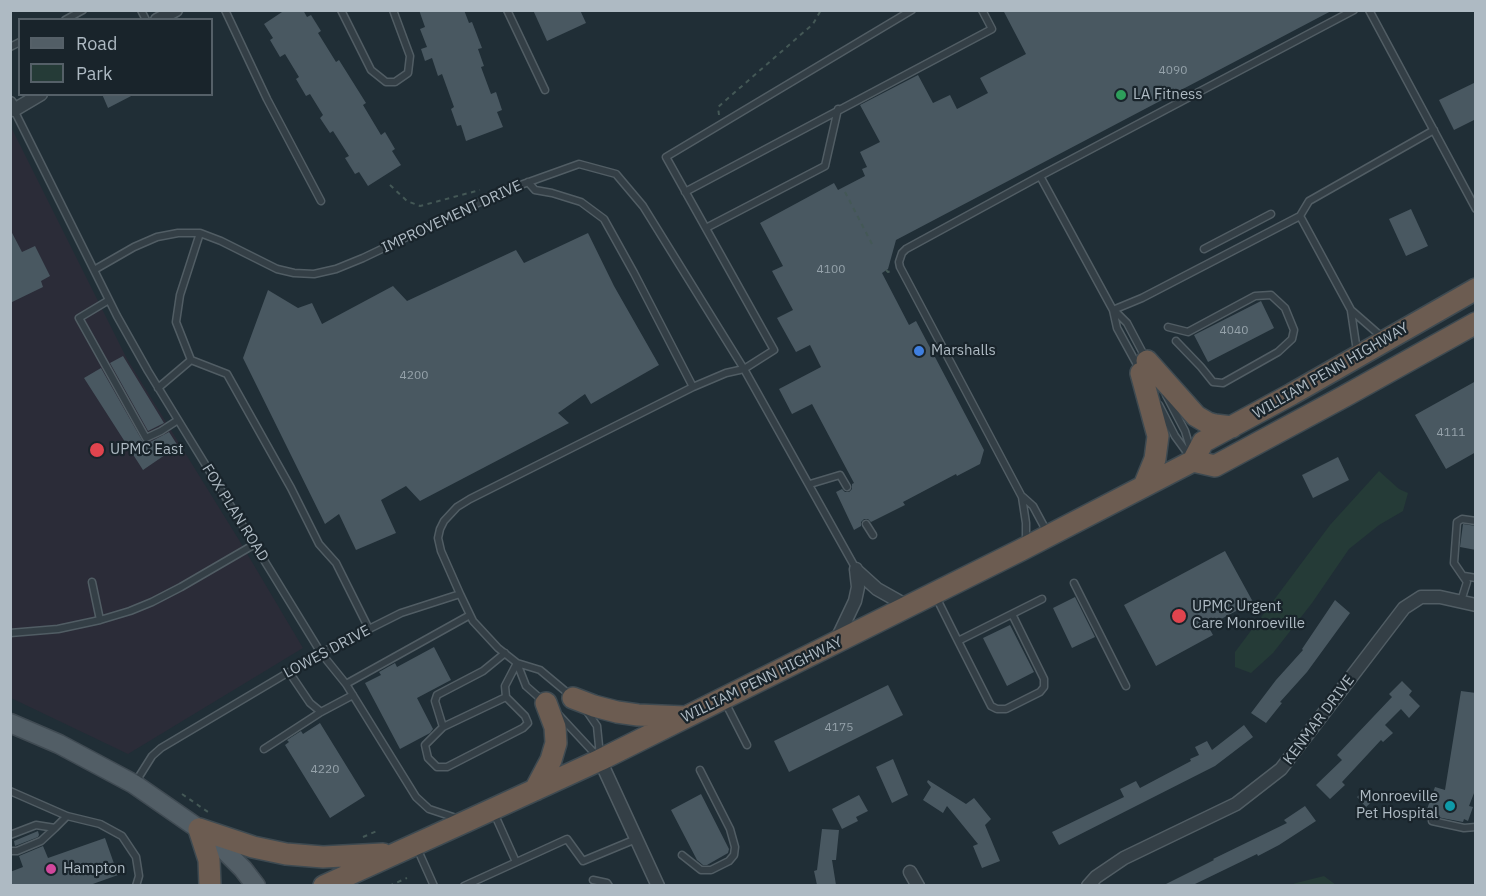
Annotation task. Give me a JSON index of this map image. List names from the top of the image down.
{
  "streets": {
    "highway": ["WILLIAM PENN HIGHWAY"],
    "street": ["KENMAR DRIVE"],
    "lane": ["IMPROVEMENT DRIVE", "FOX PLAN ROAD", "LOWES DRIVE"]
  },
  "crossings": [
    ["IMPROVEMENT DRIVE", "FOX PLAN ROAD"],
    ["WILLIAM PENN HIGHWAY", "FOX PLAN ROAD"],
    ["FOX PLAN ROAD", "LOWES DRIVE"]
  ],
  "places": [
    "LA Fitness",
    "Marshalls",
    "UPMC East",
    "UPMC Urgent Care Monroeville",
    "Monroeville Pet Hospital",
    "Hampton"
  ],
  "house_numbers": [
    "4090",
    "4100",
    "4040",
    "4200",
    "4111",
    "4175",
    "4220"
  ],
  "legend": ["Road", "Park"]
}
